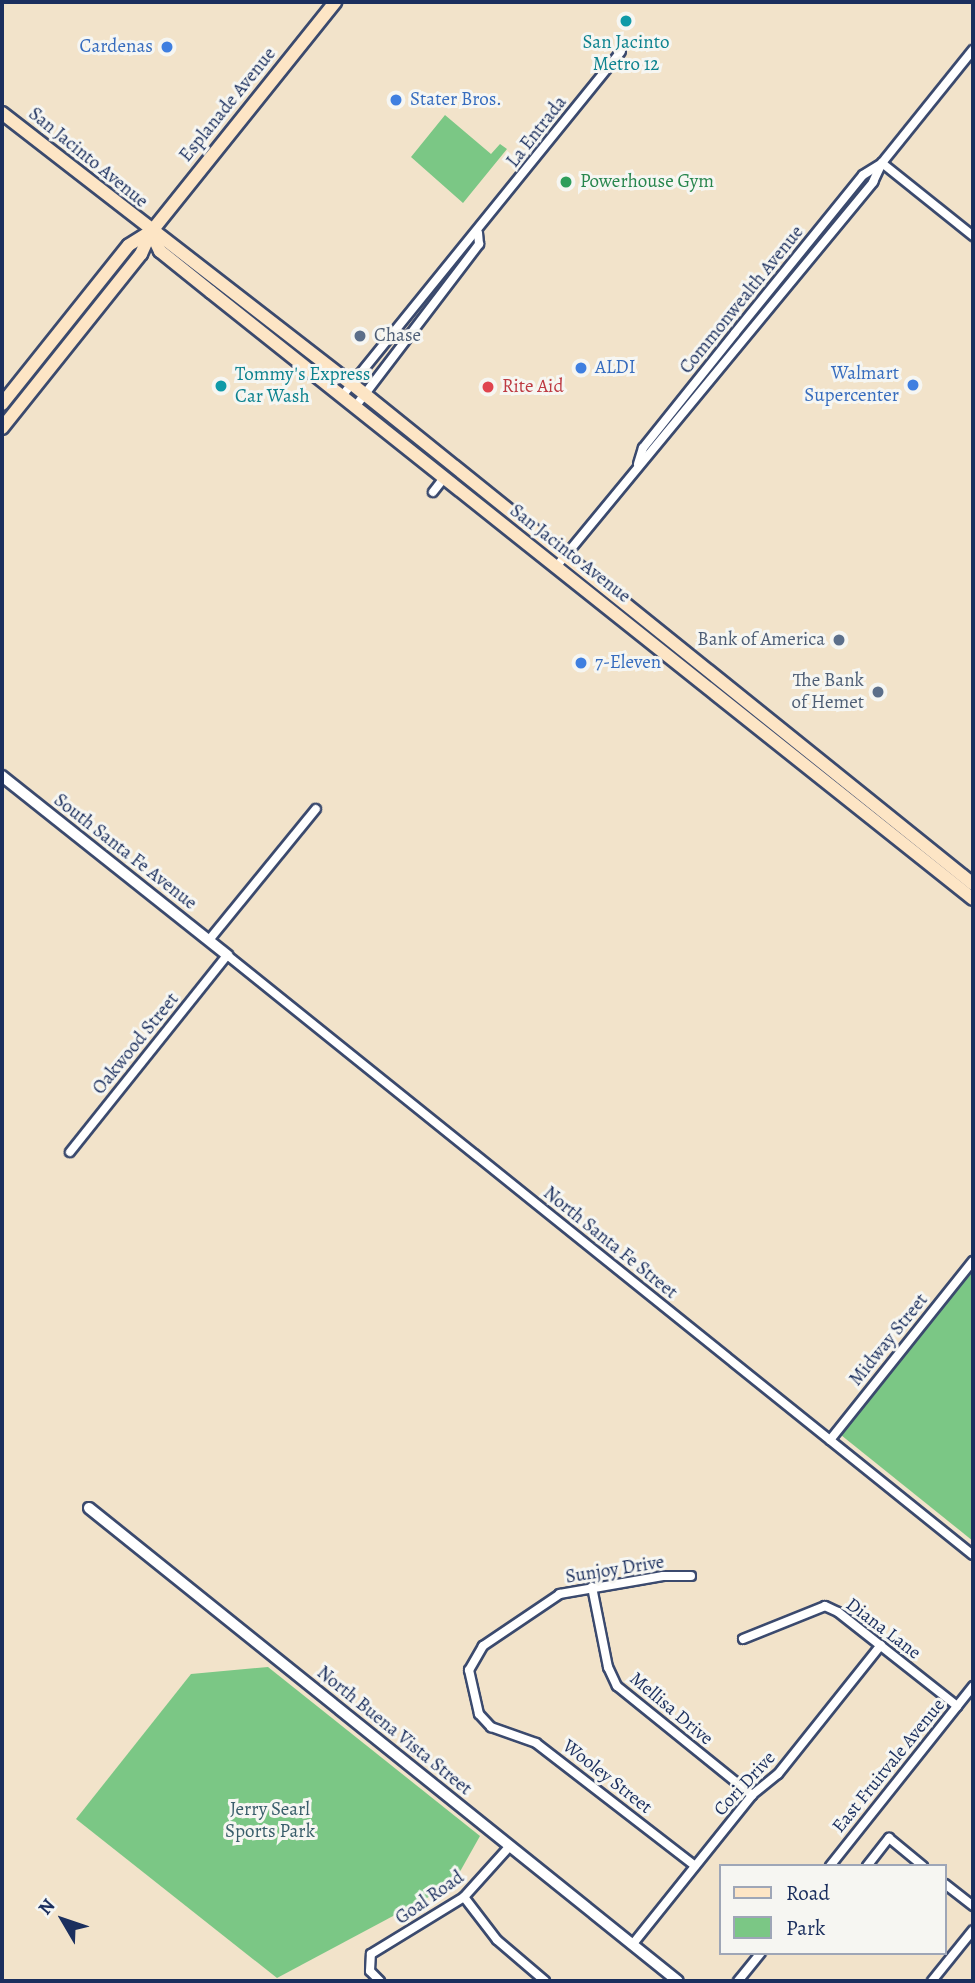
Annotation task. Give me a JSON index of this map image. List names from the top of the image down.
{
  "streets": {
    "main road": ["Esplanade Avenue", "San Jacinto Avenue"],
    "street": [
      "La Entrada",
      "Commonwealth Avenue",
      "South Santa Fe Avenue",
      "Oakwood Street",
      "North Santa Fe Street",
      "Midway Street",
      "Sunjoy Drive",
      "Diana Lane",
      "Mellisa Drive",
      "North Buena Vista Street",
      "East Fruitvale Avenue",
      "Wooley Street",
      "Cori Drive",
      "Goal Road"
    ]
  },
  "crossings": [
    ["Esplanade Avenue", "San Jacinto Avenue"],
    ["La Entrada", "San Jacinto Avenue"],
    ["San Jacinto Avenue", "Commonwealth Avenue"],
    ["South Santa Fe Avenue", "Oakwood Street"],
    ["South Santa Fe Avenue", "North Santa Fe Street"],
    ["Oakwood Street", "North Santa Fe Street"],
    ["North Santa Fe Street", "Midway Street"],
    ["Sunjoy Drive", "Mellisa Drive"],
    ["Sunjoy Drive", "Wooley Street"],
    ["Diana Lane", "East Fruitvale Avenue"],
    ["Diana Lane", "Cori Drive"],
    ["Mellisa Drive", "Cori Drive"],
    ["North Buena Vista Street", "Cori Drive"],
    ["North Buena Vista Street", "Goal Road"],
    ["Wooley Street", "Cori Drive"]
  ],
  "parks": ["Jerry Searl Sports Park"],
  "places": [
    "San Jacinto Metro 12",
    "Cardenas",
    "Stater Bros.",
    "Powerhouse Gym",
    "Chase",
    "ALDI",
    "Walmart Supercenter",
    "Tommy's Express Car Wash",
    "Rite Aid",
    "Bank of America",
    "7-Eleven",
    "The Bank of Hemet"
  ],
  "legend": ["Road", "Park"],
  "north": "top left"
}
